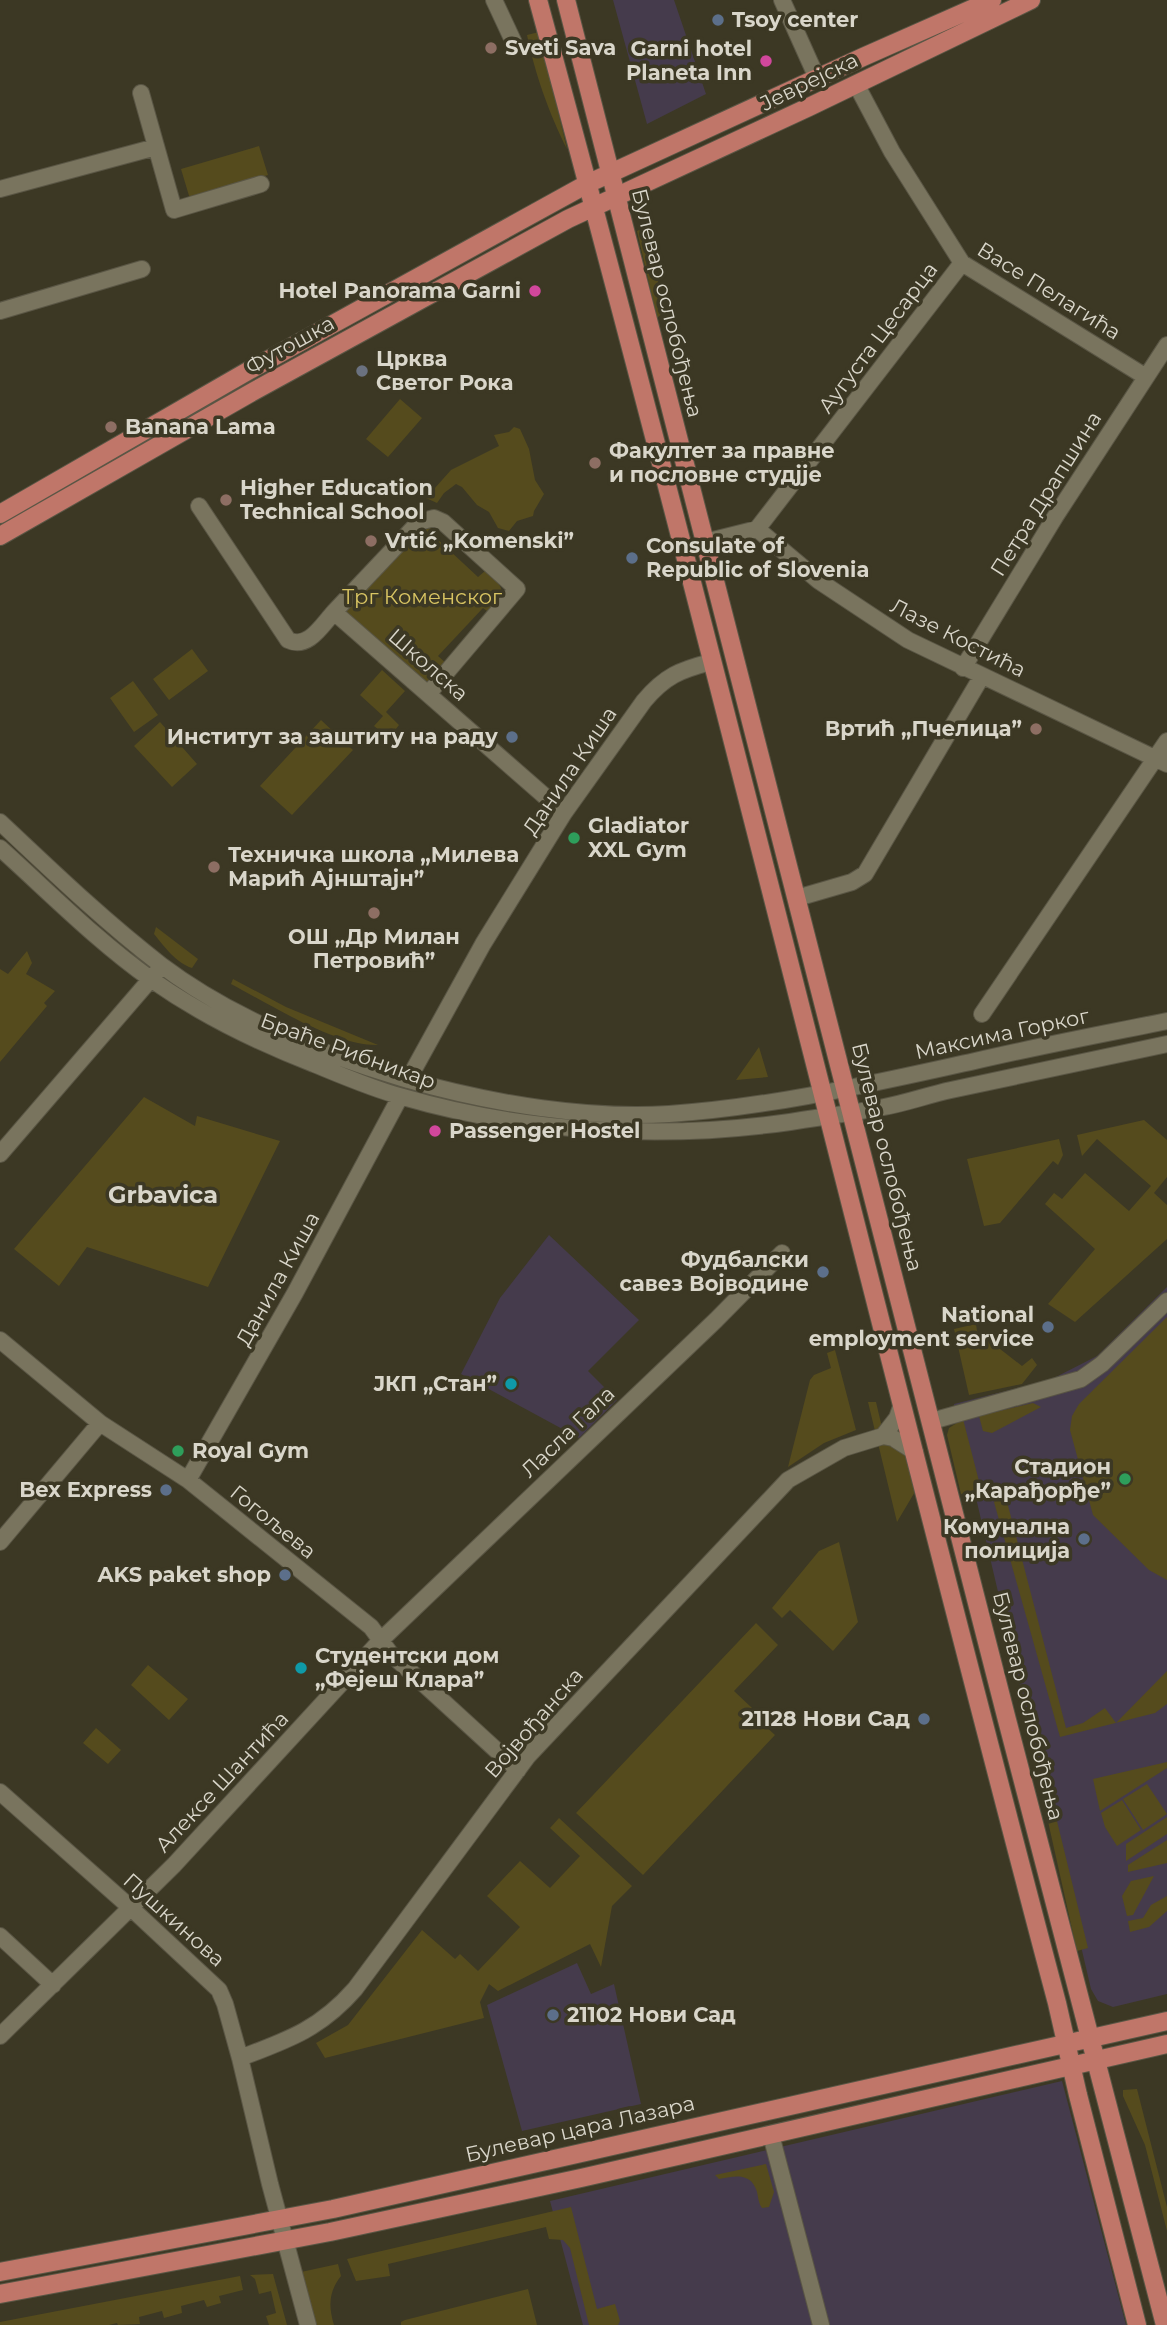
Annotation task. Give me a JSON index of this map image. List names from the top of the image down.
{
  "streets": {
    "main road": [
      "Јеврејска",
      "Булевар ослобођења",
      "Футошка",
      "Булевар цара Лазара"
    ],
    "street": [
      "Васе Пелагића",
      "Аугуста Цесарца",
      "Петра Драпшина",
      "Лазе Костића",
      "Школска",
      "Данила Киша",
      "Максима Горког",
      "Браће Рибникар",
      "Ласла Гала",
      "Гогољева",
      "Војвођанска",
      "Алексе Шантића",
      "Пушкинова"
    ]
  },
  "crossings": [
    ["Јеврејска", "Васе Пелагића"],
    ["Јеврејска", "Булевар ослобођења"],
    ["Јеврејска", "Футошка"],
    ["Васе Пелагића", "Аугуста Цесарца"],
    ["Васе Пелагића", "Петра Драпшина"],
    ["Булевар ослобођења", "Футошка"],
    ["Булевар ослобођења", "Данила Киша"],
    ["Булевар ослобођења", "Максима Горког"],
    ["Булевар ослобођења", "Браће Рибникар"],
    ["Булевар ослобођења", "Булевар цара Лазара"],
    ["Аугуста Цесарца", "Лазе Костића"],
    ["Петра Драпшина", "Лазе Костића"],
    ["Школска", "Данила Киша"],
    ["Данила Киша", "Браће Рибникар"],
    ["Данила Киша", "Гогољева"],
    ["Максима Горког", "Браће Рибникар"],
    ["Ласла Гала", "Гогољева"],
    ["Ласла Гала", "Алексе Шантића"],
    ["Гогољева", "Војвођанска"],
    ["Гогољева", "Алексе Шантића"],
    ["Војвођанска", "Пушкинова"],
    ["Алексе Шантића", "Пушкинова"],
    ["Пушкинова", "Булевар цара Лазара"]
  ],
  "districts": ["Grbavica"],
  "parks": ["Трг Коменског"],
  "places": [
    "Tsoy center",
    "Sveti Sava",
    "Garni hotel Planeta Inn",
    "Hotel Panorama Garni",
    "Црква Светог Рока",
    "Banana Lama",
    "Факултет за правне и пословне студјје",
    "Higher Education Technical School",
    "Vrtić „Komenski”",
    "Consulate of Republic of Slovenia",
    "Вртић „Пчелица”",
    "Институт за заштиту на раду",
    "Gladiator XXL Gym",
    "Техничка школа „Милева Марић Ајнштајн”",
    "ОШ „Др Милан Петровић”",
    "Passenger Hostel",
    "Фудбалски савез Војводине",
    "National employment service",
    "ЈКП „Стан”",
    "Royal Gym",
    "Стадион „Карађорђе”",
    "Bex Express",
    "Комунална полиција",
    "AKS paket shop",
    "Студентски дом „Фејеш Клара”",
    "21128 Нови Сад",
    "21102 Нови Сад"
  ]
}
